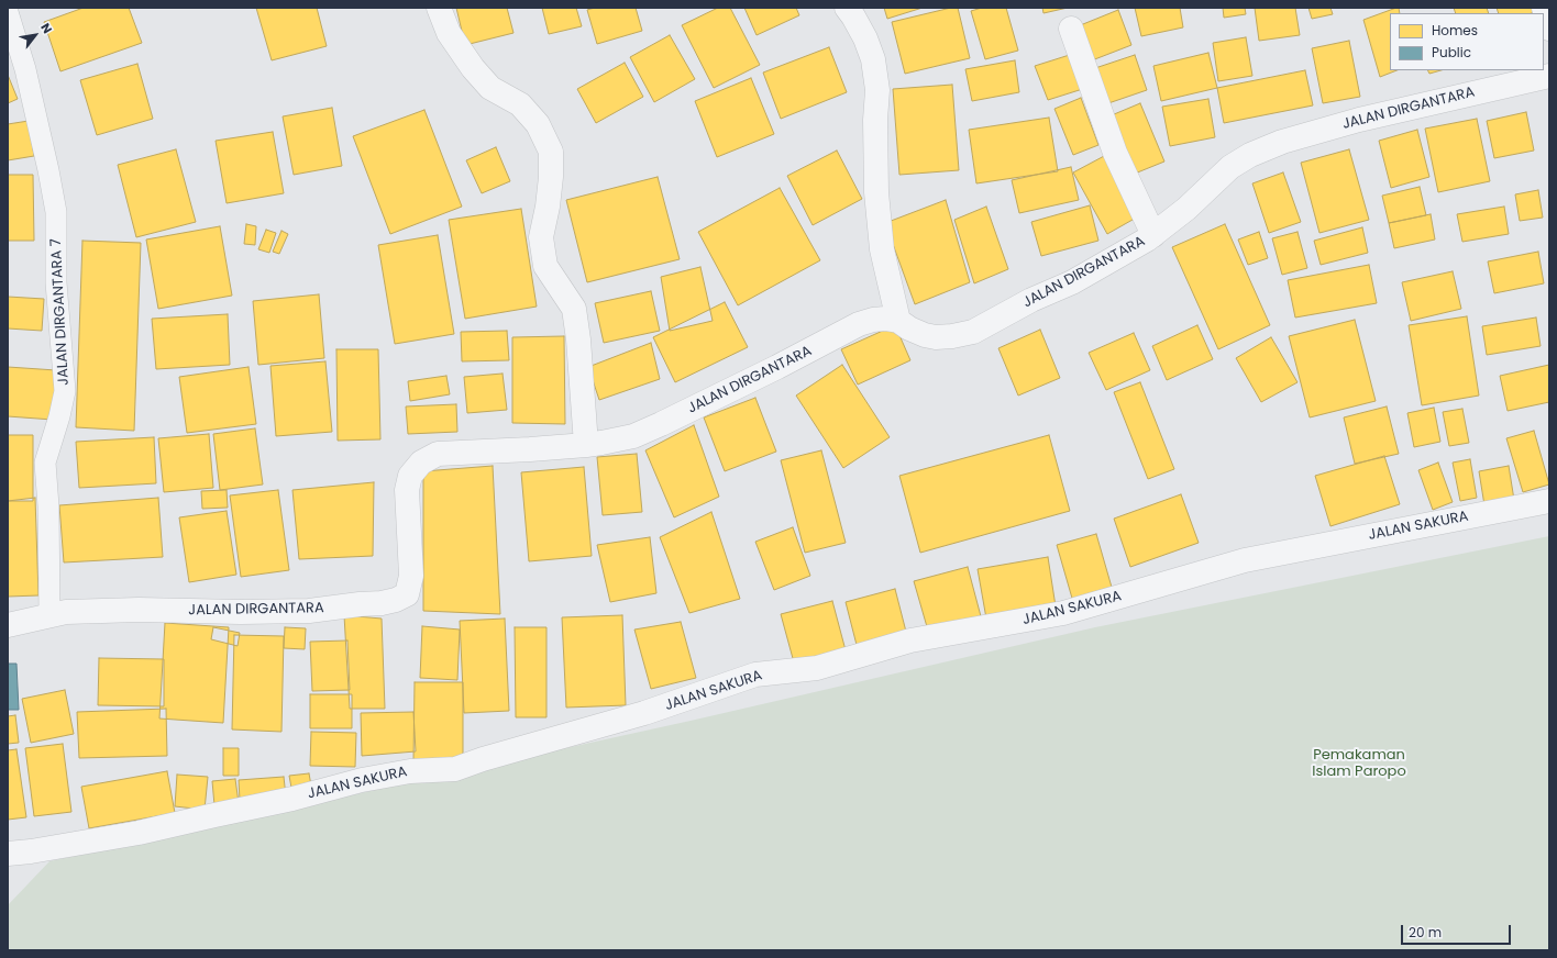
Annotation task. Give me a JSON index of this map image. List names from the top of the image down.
{
  "streets": {
    "street": ["JALAN DIRGANTARA", "JALAN SAKURA"],
    "lane": ["JALAN DIRGANTARA 7"]
  },
  "crossings": [
    ["JALAN DIRGANTARA", "JALAN DIRGANTARA 7"]
  ],
  "parks": ["Pemakaman Islam Paropo"],
  "legend": ["Homes", "Public"],
  "scale_bar": "20 m",
  "north": "top right"
}
